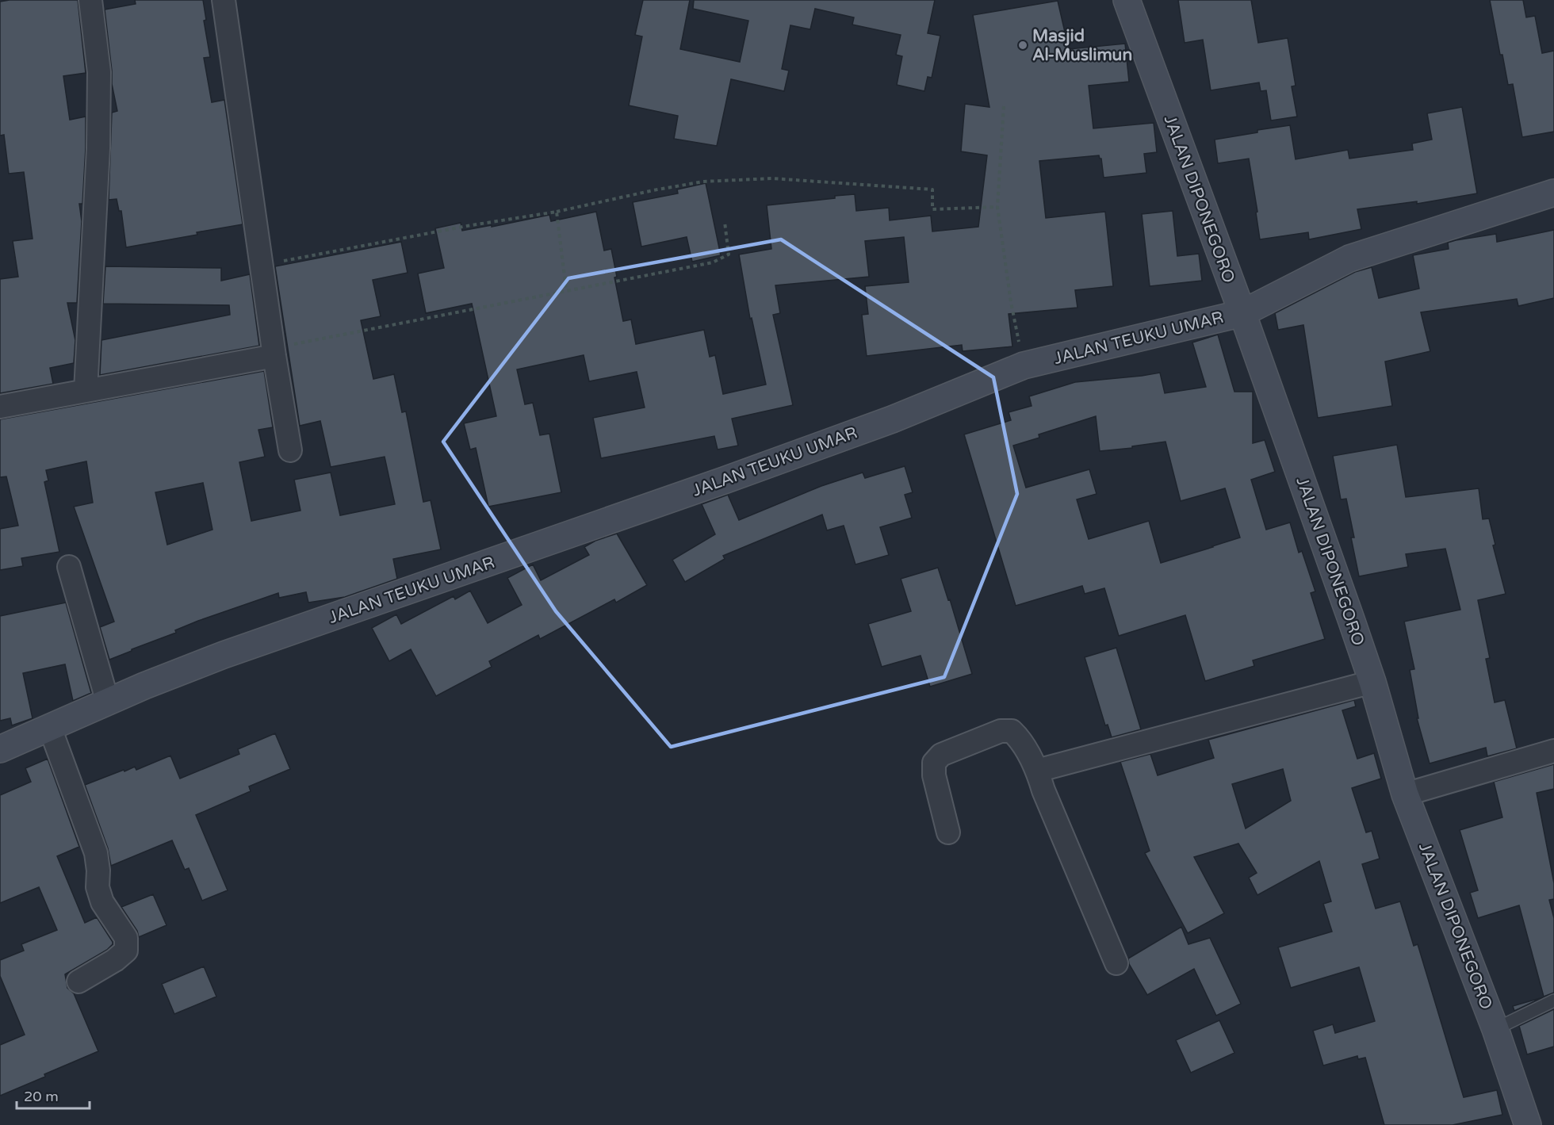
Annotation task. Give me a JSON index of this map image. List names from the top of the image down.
{
  "streets": {
    "street": ["JALAN DIPONEGORO", "JALAN TEUKU UMAR"]
  },
  "crossings": [
    ["JALAN DIPONEGORO", "JALAN TEUKU UMAR"]
  ],
  "places": ["Masjid Al-Muslimun"],
  "scale_bar": "20 m"
}
